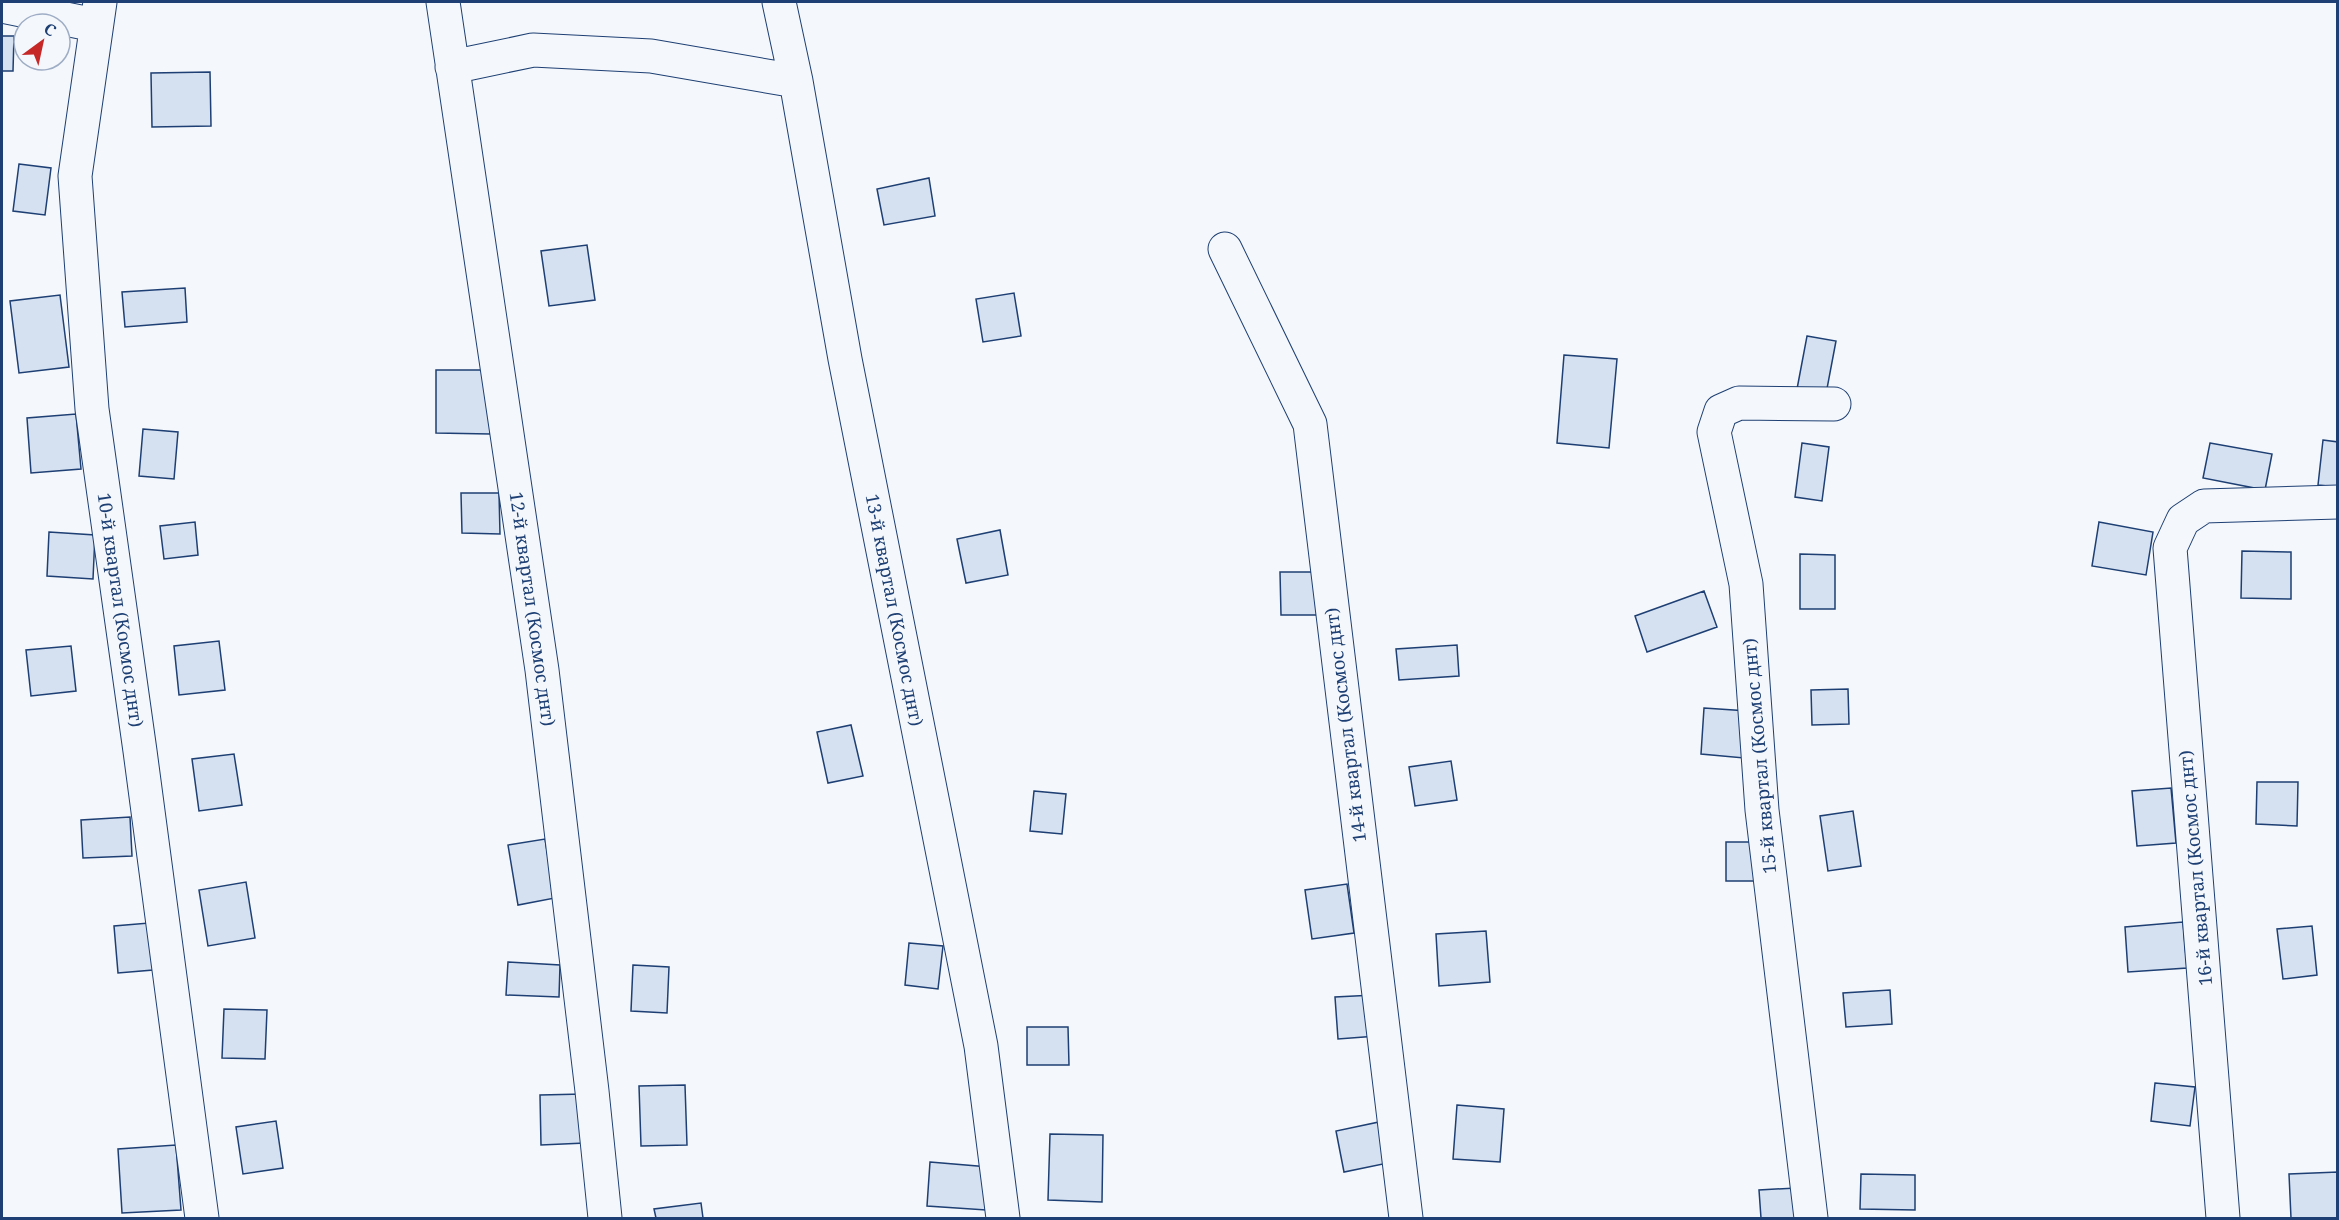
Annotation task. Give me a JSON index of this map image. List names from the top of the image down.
{
  "streets": {
    "street": [
      "12-й квартал (Космос днт)",
      "10-й квартал (Космос днт)",
      "13-й квартал (Космос днт)",
      "14-й квартал (Космос днт)",
      "15-й квартал (Космос днт)",
      "16-й квартал (Космос днт)"
    ]
  },
  "north": "top right"
}
